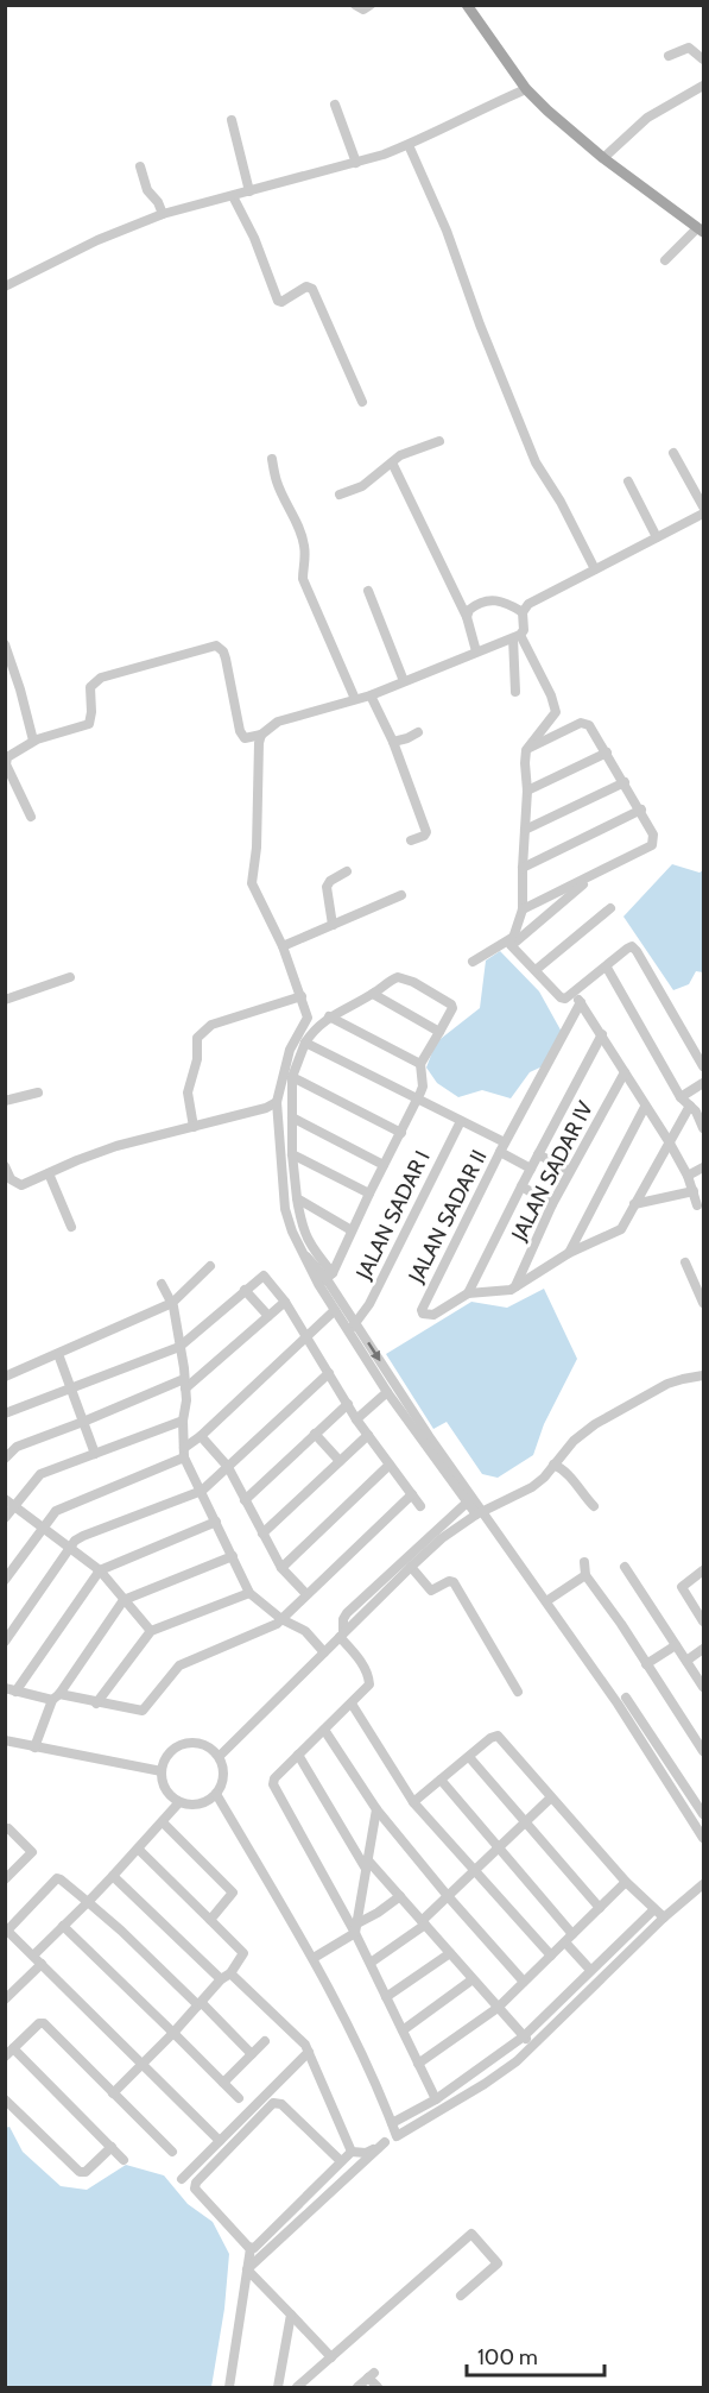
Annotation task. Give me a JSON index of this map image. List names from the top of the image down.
{
  "streets": {
    "street": ["JALAN SADAR IV", "JALAN SADAR I", "JALAN SADAR II"]
  },
  "crossings": [
    ["JALAN SADAR IV", "JALAN SADAR II"]
  ],
  "scale_bar": "100 m"
}
